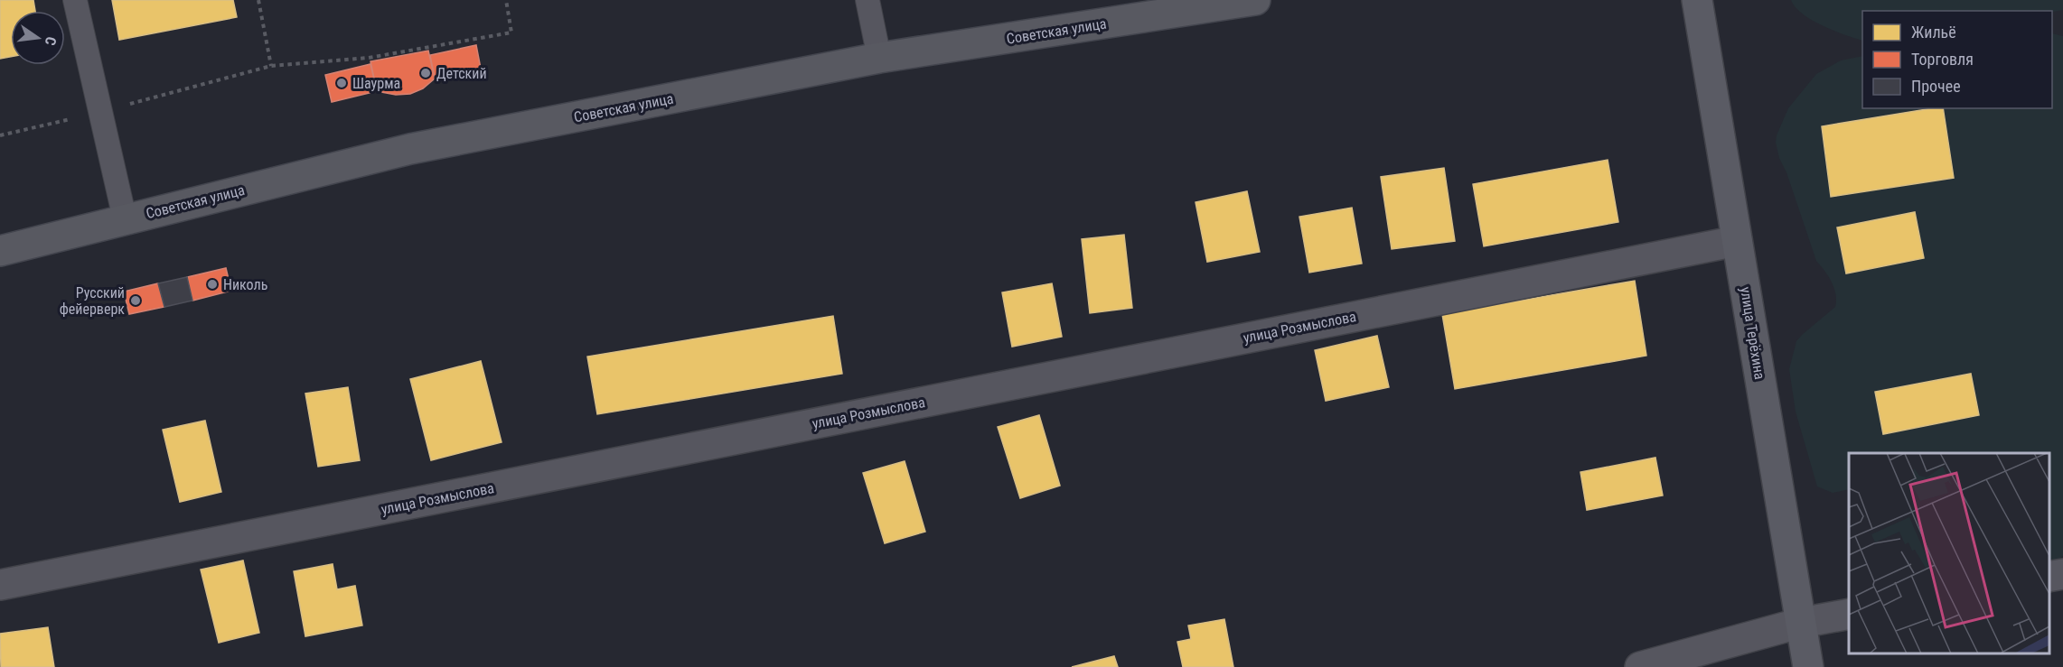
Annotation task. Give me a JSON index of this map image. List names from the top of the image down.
{
  "streets": {
    "main road": ["Советская улица", "улица Терёхина"],
    "street": ["улица Розмыслова"]
  },
  "crossings": [
    ["улица Розмыслова", "улица Терёхина"]
  ],
  "places": [
    "Детский",
    "Шаурма",
    "Николь",
    "Русский фейерверк"
  ],
  "legend": ["Жильё", "Торговля", "Прочее"],
  "north": "right"
}
